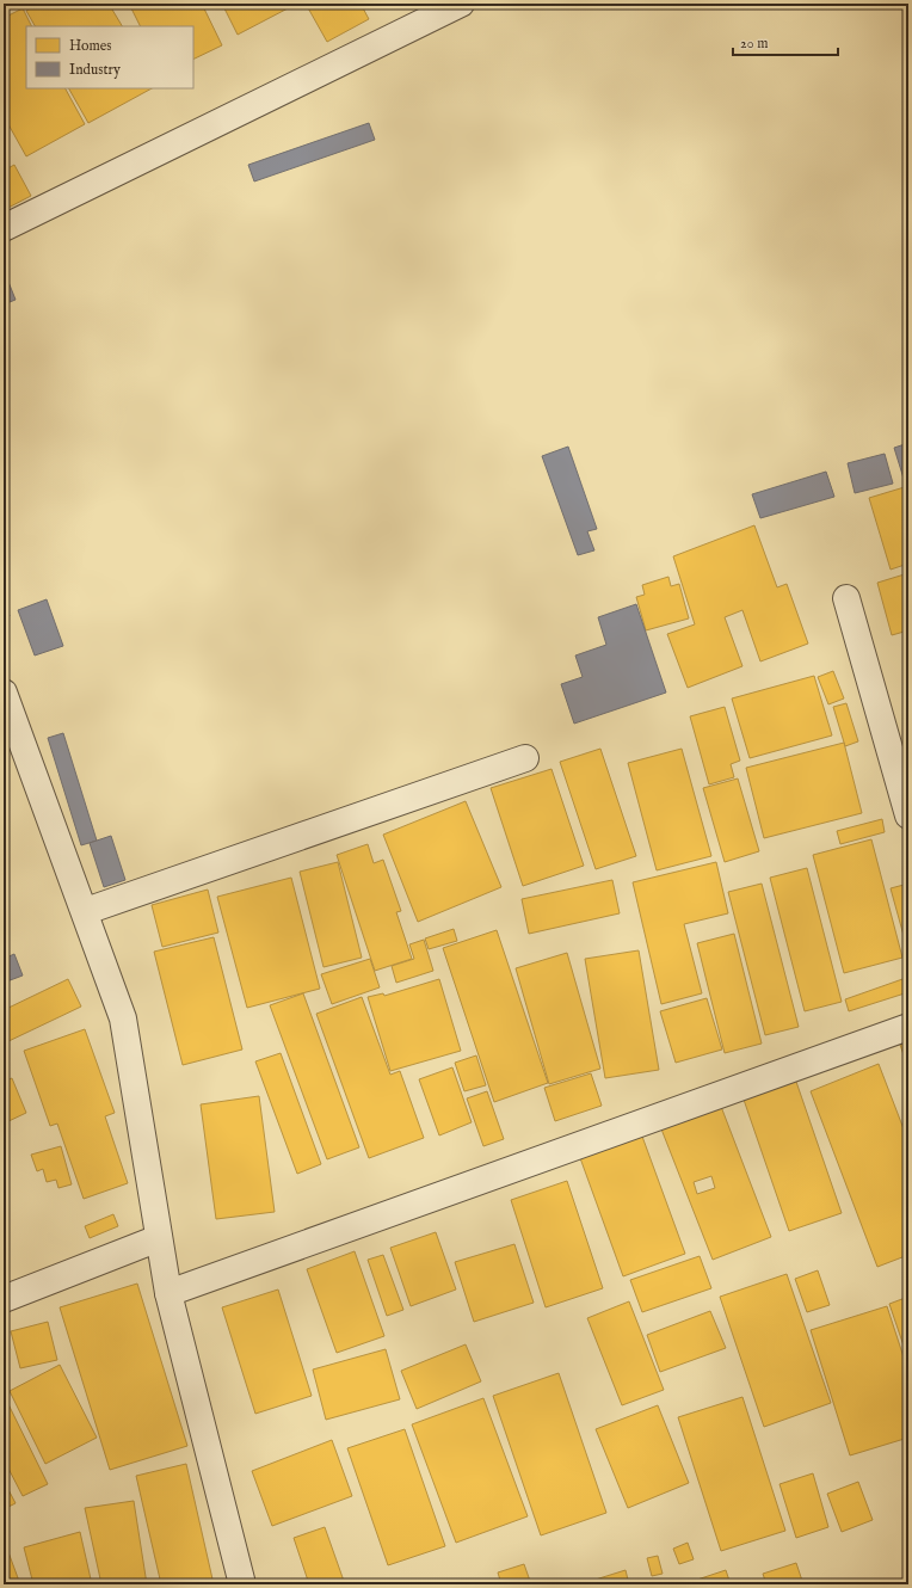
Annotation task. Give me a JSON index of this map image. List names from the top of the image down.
{
  "legend": ["Homes", "Industry"],
  "scale_bar": "20 m"
}
